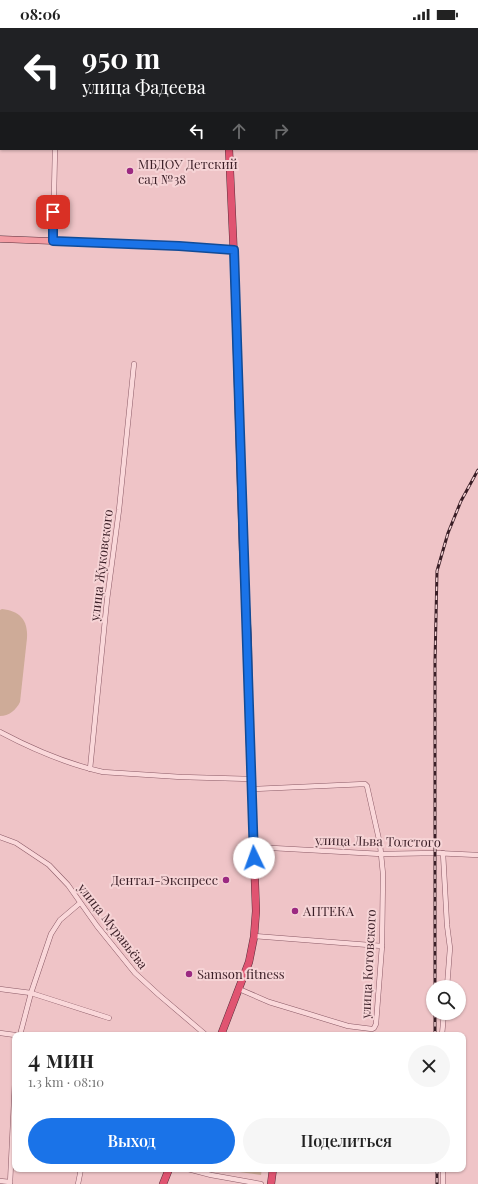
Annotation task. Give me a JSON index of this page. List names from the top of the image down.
{
  "streets": {
    "street": [
      "улица Жуковского",
      "улица Льва Толстого",
      "улица Муравьёва",
      "улица Котовского"
    ]
  },
  "crossings": [
    ["улица Льва Толстого", "улица Котовского"]
  ],
  "places": [
    "МБДОУ Детский сад №38",
    "Дентал-Экспресс",
    "АПТЕКА",
    "Samson fitness"
  ],
  "page": {
    "status": "08:06",
    "turn": ["950 m", "улица Фадеева"],
    "heading": ["4 мин", "1.3 km · 08:10"],
    "buttons": ["Выход", "Поделиться"]
  }
}
